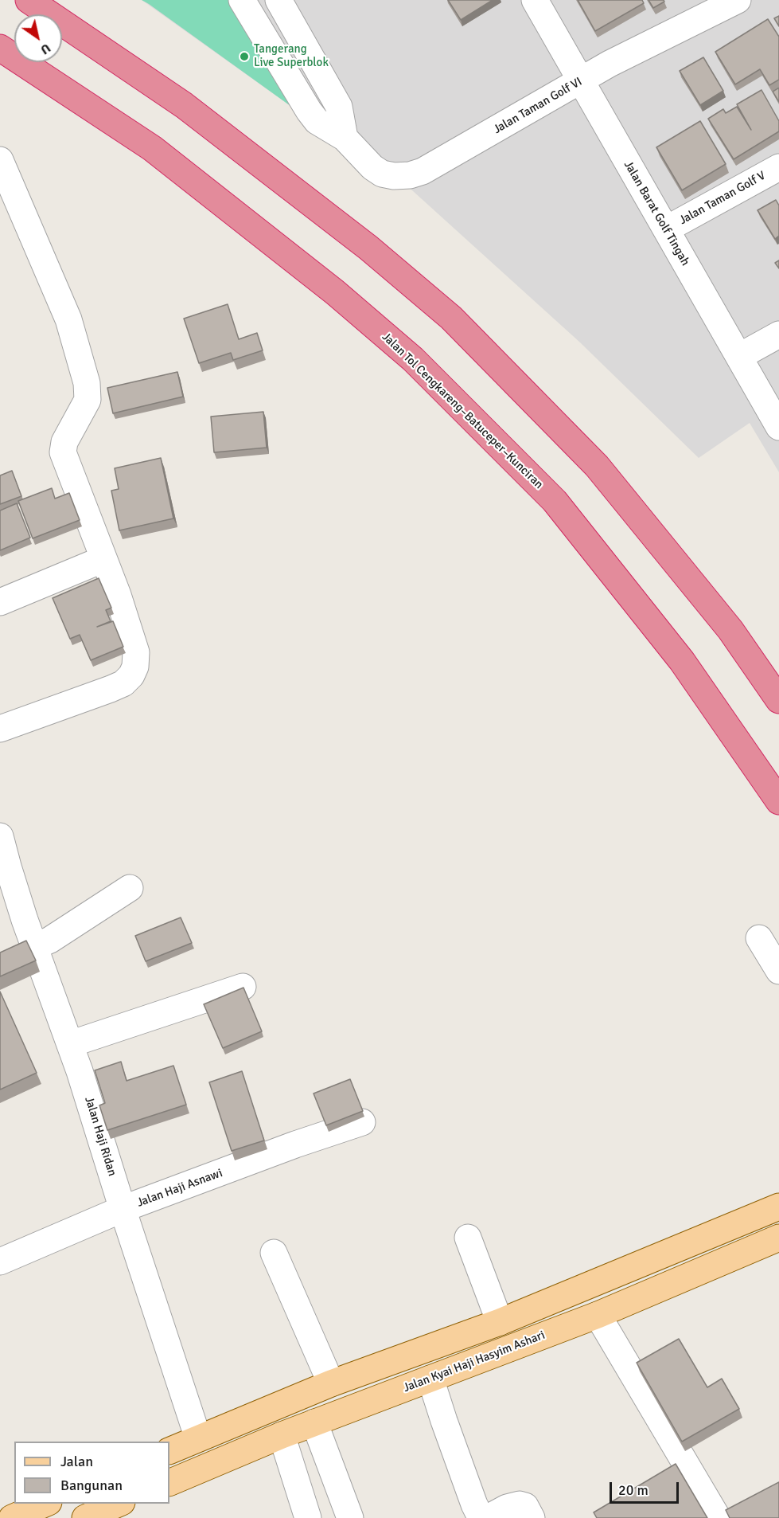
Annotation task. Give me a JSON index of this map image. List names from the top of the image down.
{
  "streets": {
    "highway": ["Jalan Tol Cengkareng–Batuceper–Kunciran"],
    "main road": ["Jalan Kyai Haji Hasyim Ashari"],
    "street": [
      "Jalan Taman Golf VI",
      "Jalan Taman Golf V",
      "Jalan Barat Golf Tingah",
      "Jalan Haji Ridan",
      "Jalan Haji Asnawi"
    ]
  },
  "crossings": [
    ["Jalan Taman Golf VI", "Jalan Barat Golf Tingah"],
    ["Jalan Taman Golf V", "Jalan Barat Golf Tingah"],
    ["Jalan Haji Ridan", "Jalan Haji Asnawi"]
  ],
  "places": ["Tangerang Live Superblok"],
  "legend": ["Jalan", "Bangunan"],
  "scale_bar": "20 m",
  "north": "bottom right"
}
